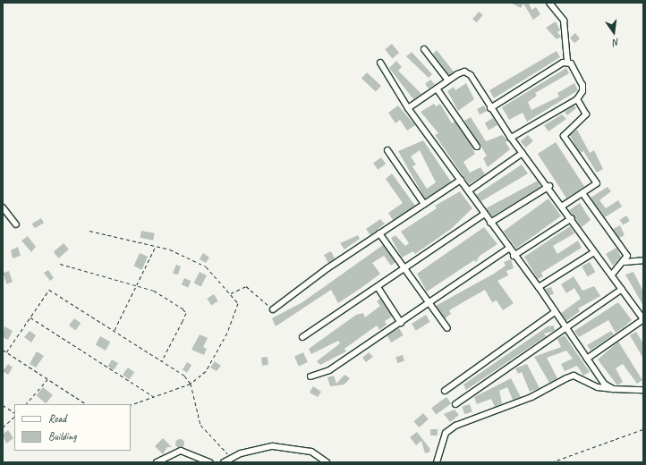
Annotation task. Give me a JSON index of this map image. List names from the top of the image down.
{
  "legend": ["Road", "Building"],
  "north": "bottom"
}
